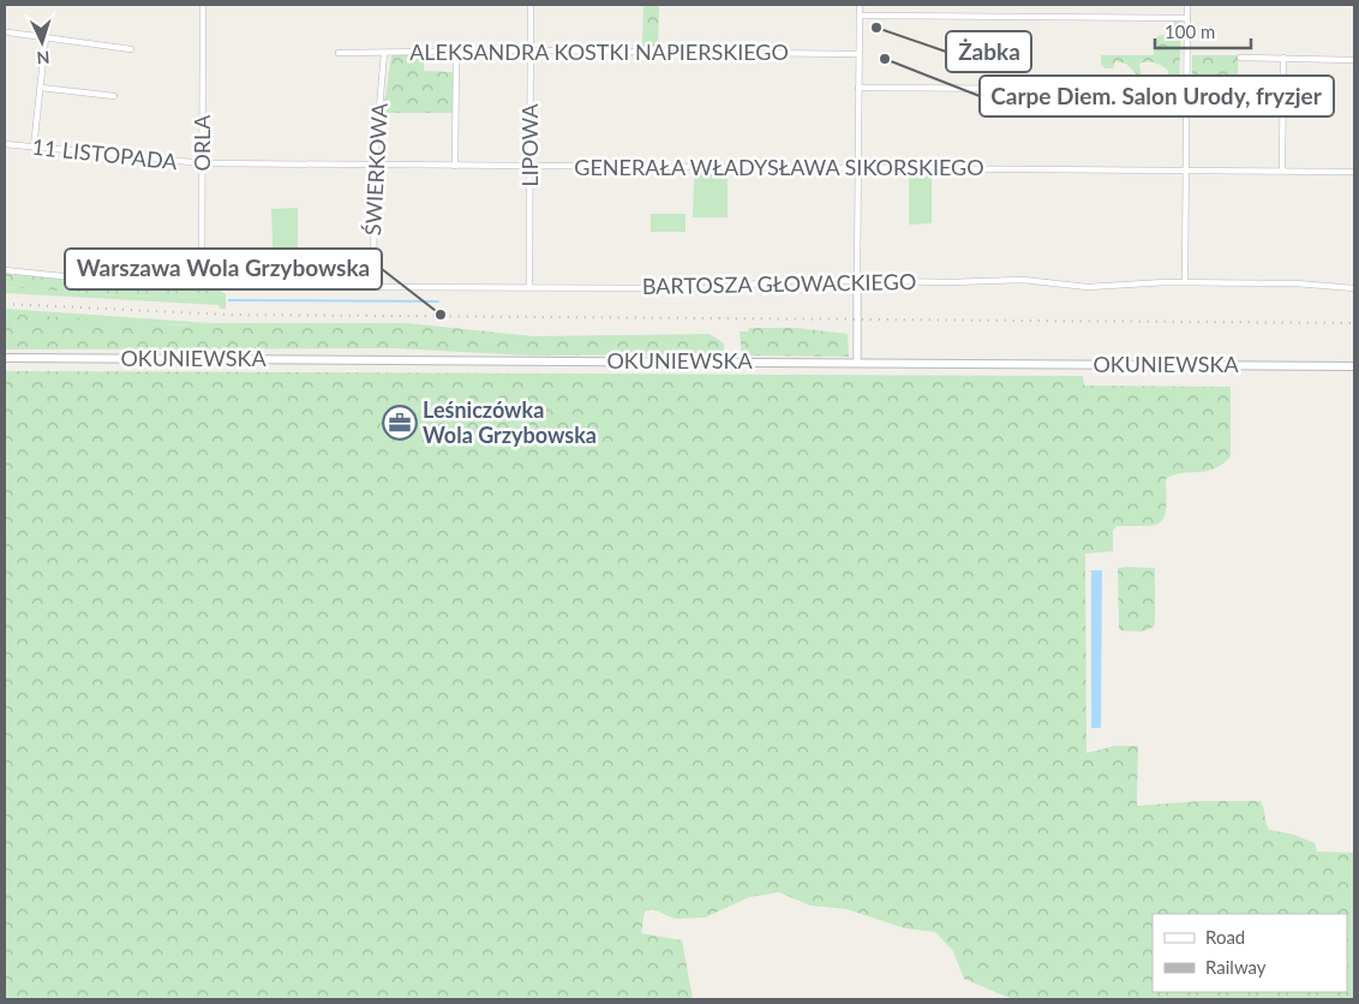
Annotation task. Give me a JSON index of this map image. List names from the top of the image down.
{
  "streets": {
    "main road": ["OKUNIEWSKA"],
    "street": [
      "ALEKSANDRA KOSTKI NAPIERSKIEGO",
      "ORLA",
      "LIPOWA",
      "11 LISTOPADA",
      "GENERAŁA WŁADYSŁAWA SIKORSKIEGO",
      "ŚWIERKOWA",
      "BARTOSZA GŁOWACKIEGO"
    ]
  },
  "crossings": [
    ["ALEKSANDRA KOSTKI NAPIERSKIEGO", "LIPOWA"],
    ["ALEKSANDRA KOSTKI NAPIERSKIEGO", "ŚWIERKOWA"],
    ["ORLA", "11 LISTOPADA"],
    ["ORLA", "GENERAŁA WŁADYSŁAWA SIKORSKIEGO"],
    ["ORLA", "BARTOSZA GŁOWACKIEGO"],
    ["LIPOWA", "GENERAŁA WŁADYSŁAWA SIKORSKIEGO"],
    ["LIPOWA", "BARTOSZA GŁOWACKIEGO"],
    ["11 LISTOPADA", "GENERAŁA WŁADYSŁAWA SIKORSKIEGO"],
    ["GENERAŁA WŁADYSŁAWA SIKORSKIEGO", "ŚWIERKOWA"],
    ["ŚWIERKOWA", "BARTOSZA GŁOWACKIEGO"]
  ],
  "places": {
    "other": ["Żabka", "Carpe Diem. Salon Urody, fryzjer", "Warszawa Wola Grzybowska"],
    "office": ["Leśniczówka Wola Grzybowska"]
  },
  "legend": ["Road", "Railway"],
  "scale_bar": "100 m",
  "north": "bottom"
}
